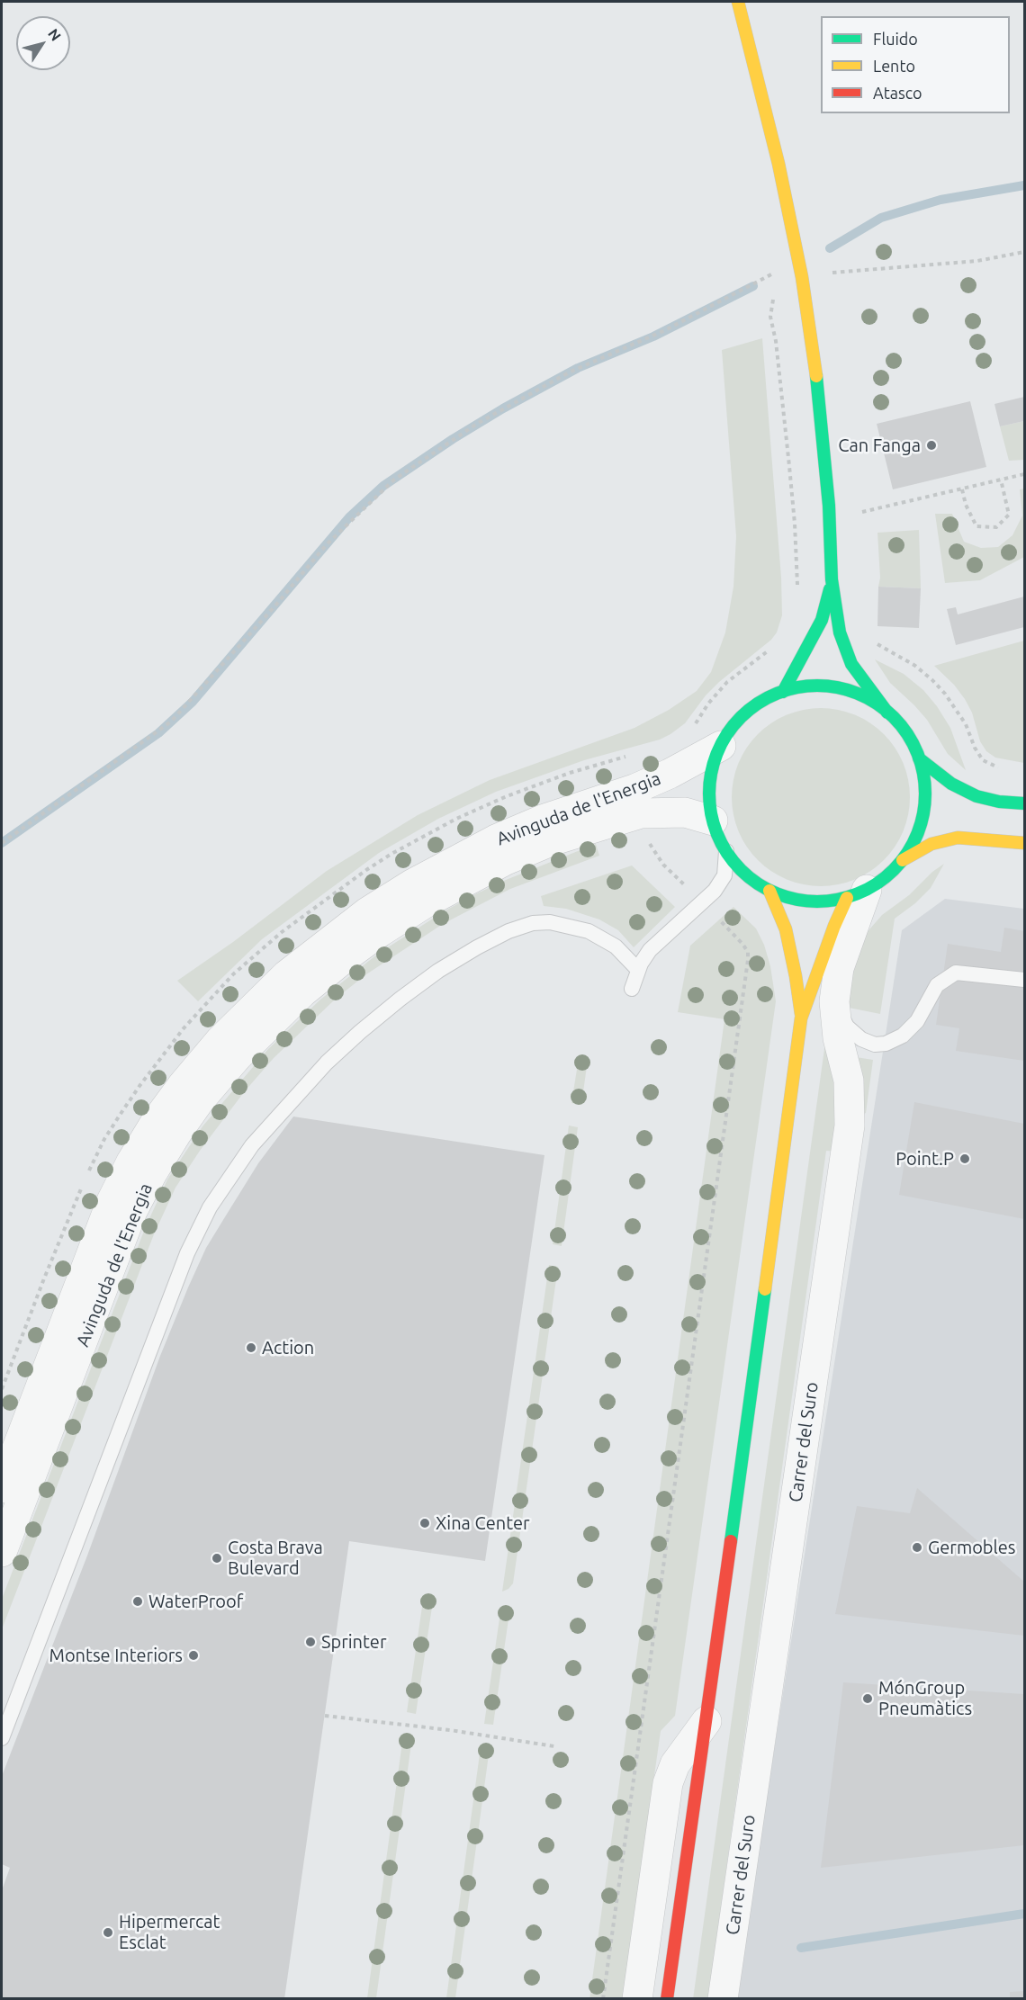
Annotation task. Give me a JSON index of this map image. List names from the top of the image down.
{
  "streets": {
    "street": ["Avinguda de l'Energia", "Carrer del Suro"]
  },
  "places": [
    "Can Fanga",
    "Point.P",
    "Action",
    "Xina Center",
    "Germobles",
    "Costa Brava Bulevard",
    "WaterProof",
    "Sprinter",
    "Montse Interiors",
    "MónGroup Pneumàtics",
    "Hipermercat Esclat"
  ],
  "legend": ["Fluido", "Lento", "Atasco"],
  "north": "top right"
}
